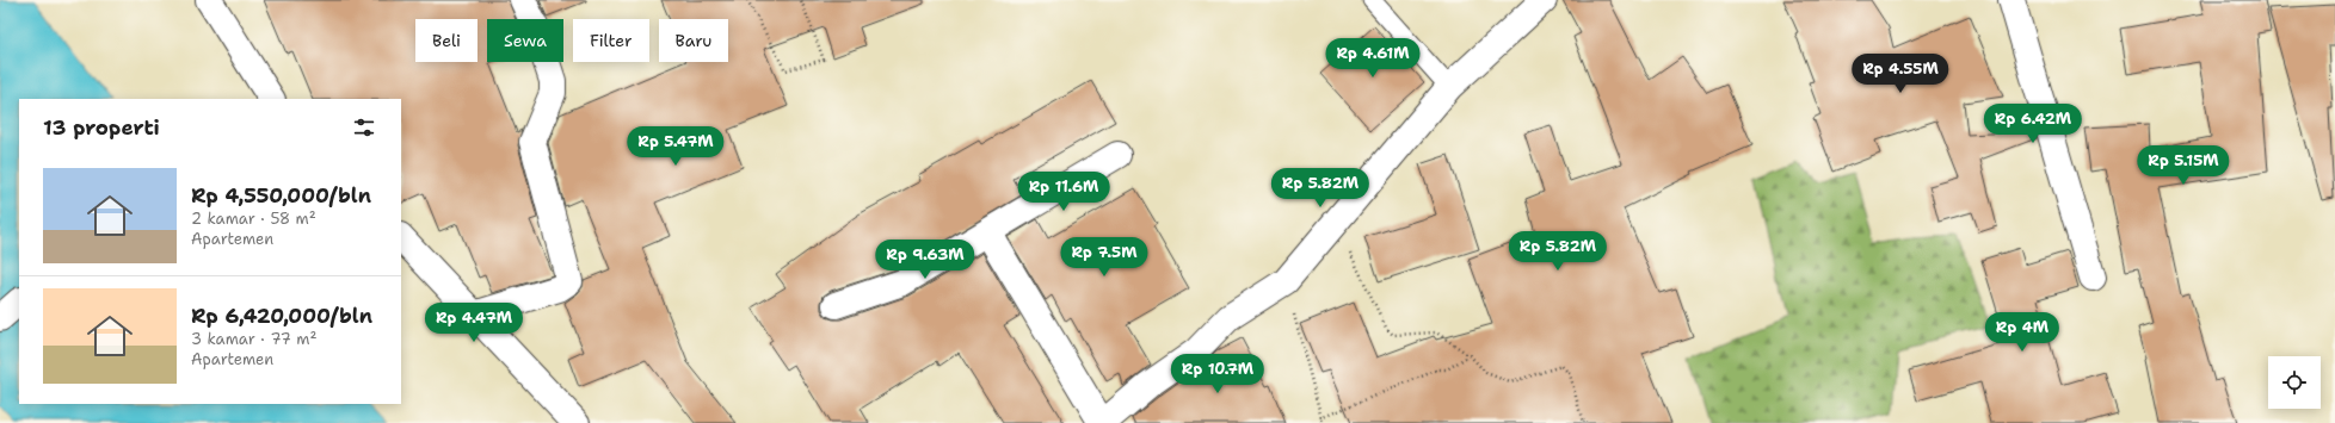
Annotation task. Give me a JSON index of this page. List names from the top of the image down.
{
  "page": {
    "chip": [
      "Beli",
      "Sewa",
      "Filter",
      "Baru"
    ],
    "price": [
      "Rp 4.61M",
      "Rp 4.55M",
      "Rp 6.42M",
      "Rp 5.47M",
      "Rp 5.15M",
      "Rp 5.82M",
      "Rp 11.6M",
      "Rp 5.82M",
      "Rp 7.5M",
      "Rp 9.63M",
      "Rp 4.47M",
      "Rp 4M",
      "Rp 10.7M"
    ],
    "heading": "13 properti",
    "list": [
      {
        "name": "Rp 4,550,000/bln",
        "note": "2 kamar · 58 m² · Apartemen"
      },
      {
        "name": "Rp 6,420,000/bln",
        "note": "3 kamar · 77 m² · Apartemen"
      }
    ]
  }
}
